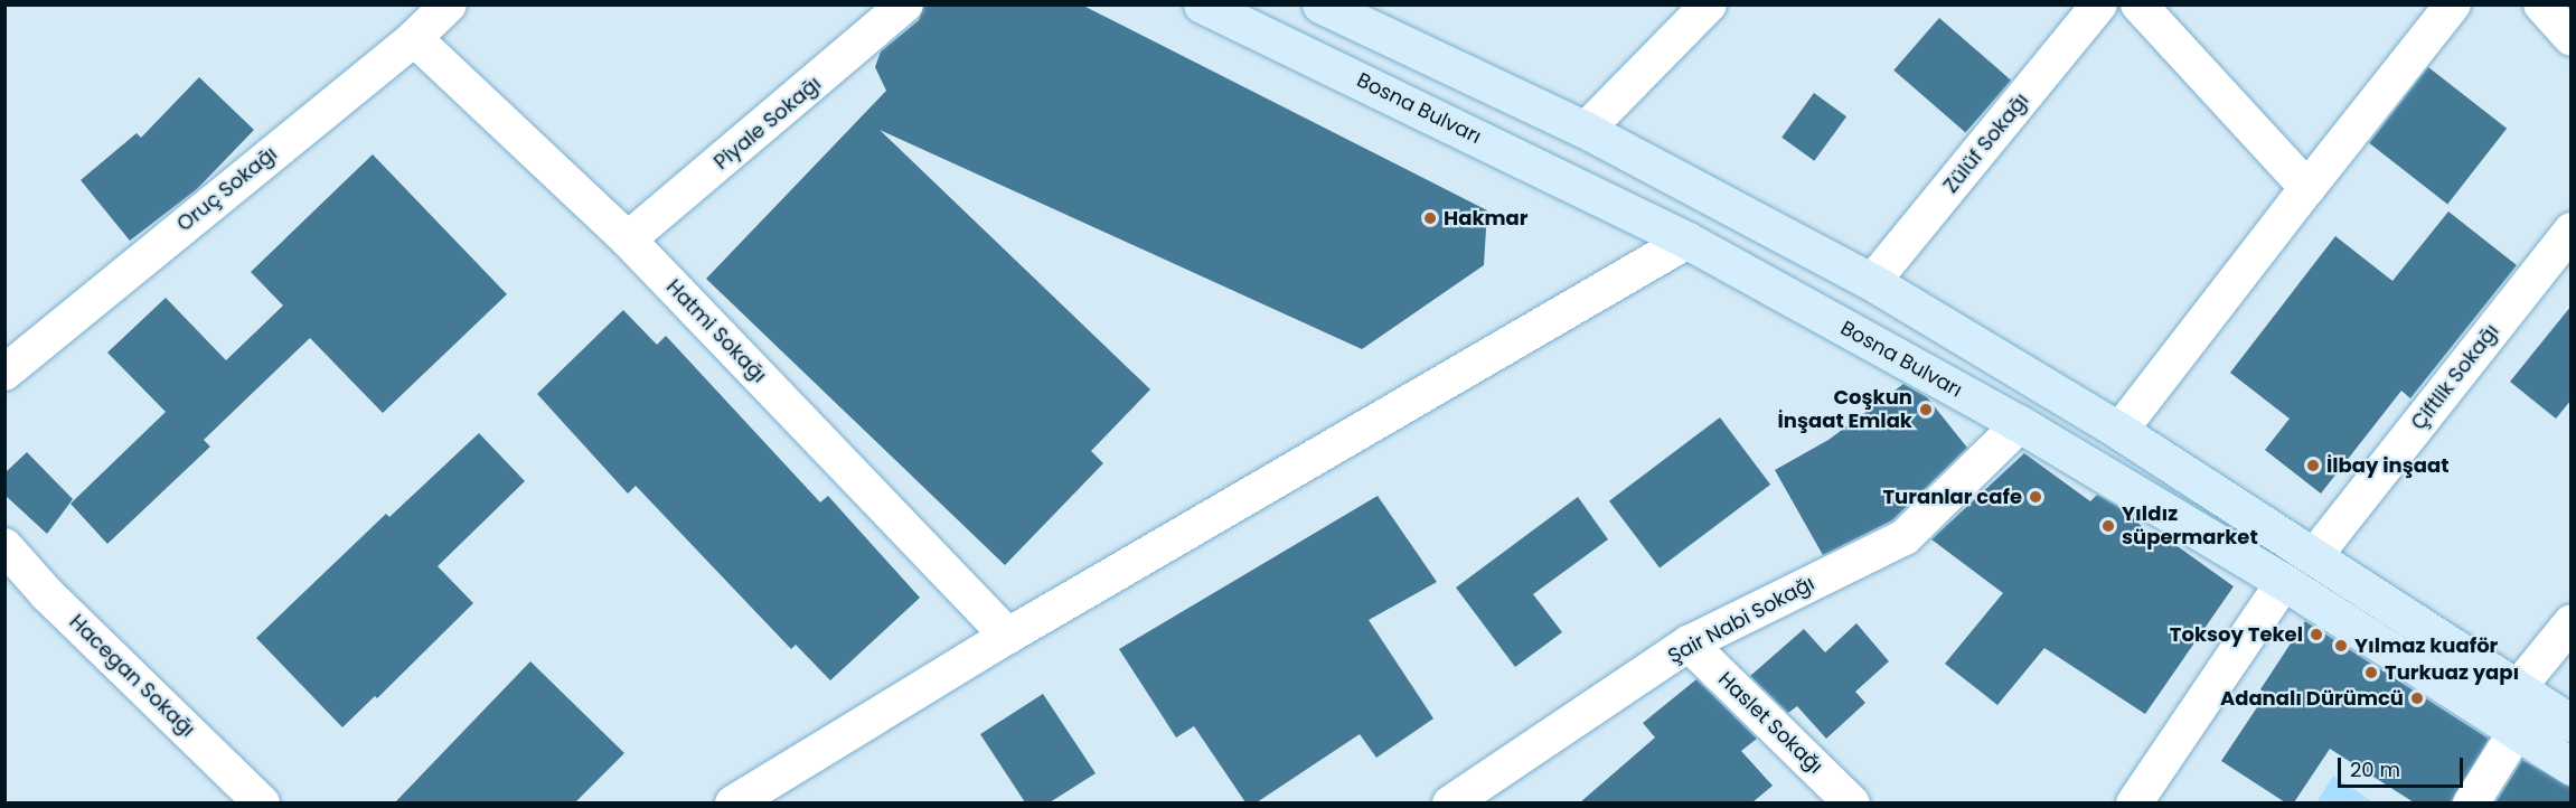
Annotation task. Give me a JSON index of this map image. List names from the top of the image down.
{
  "streets": {
    "main road": ["Bosna Bulvarı"],
    "street": [
      "Piyale Sokağı",
      "Zülüf Sokağı",
      "Oruç Sokağı",
      "Hatmi Sokağı",
      "Çiftlik Sokağı",
      "Şair Nabi Sokağı",
      "Hacegan Sokağı",
      "Haslet Sokağı"
    ]
  },
  "crossings": [
    ["Bosna Bulvarı", "Şair Nabi Sokağı"],
    ["Piyale Sokağı", "Hatmi Sokağı"],
    ["Oruç Sokağı", "Hatmi Sokağı"],
    ["Şair Nabi Sokağı", "Haslet Sokağı"]
  ],
  "places": [
    "Hakmar",
    "Coşkun İnşaat Emlak",
    "İlbay inşaat",
    "Turanlar cafe",
    "Yıldız süpermarket",
    "Toksoy Tekel",
    "Yılmaz kuaför",
    "Turkuaz yapı",
    "Adanalı Dürümcü"
  ],
  "scale_bar": "20 m"
}
